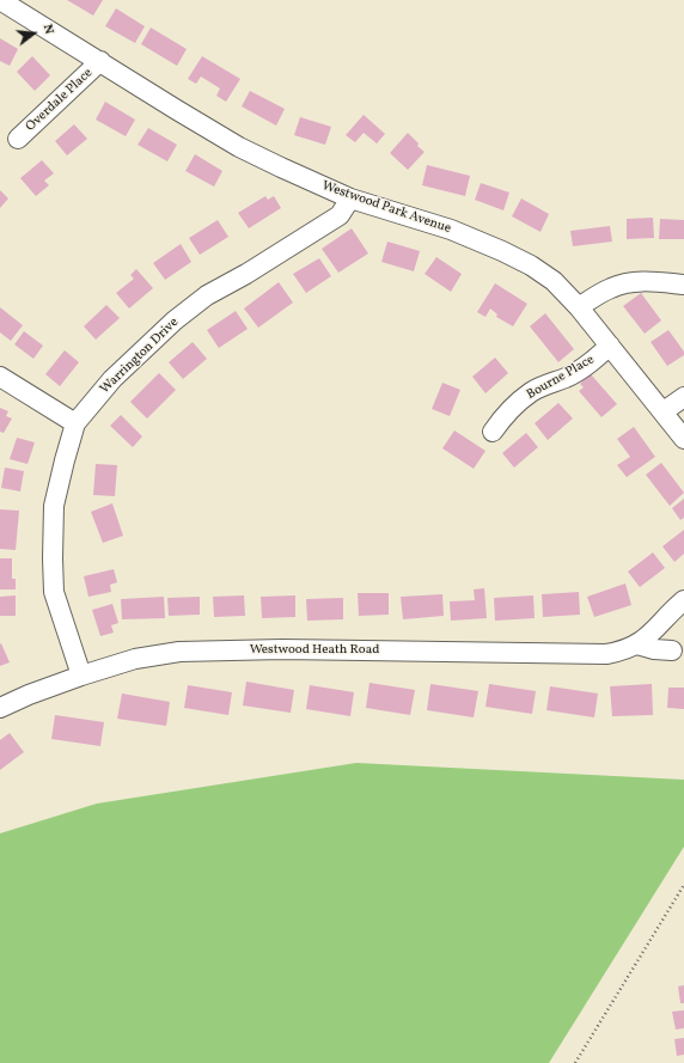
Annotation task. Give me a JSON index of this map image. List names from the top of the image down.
{
  "streets": {
    "street": [
      "Overdale Place",
      "Westwood Park Avenue",
      "Warrington Drive",
      "Bourne Place",
      "Westwood Heath Road"
    ]
  },
  "crossings": [
    ["Overdale Place", "Westwood Park Avenue"],
    ["Westwood Park Avenue", "Warrington Drive"],
    ["Westwood Park Avenue", "Bourne Place"],
    ["Warrington Drive", "Westwood Heath Road"]
  ],
  "north": "right"
}
